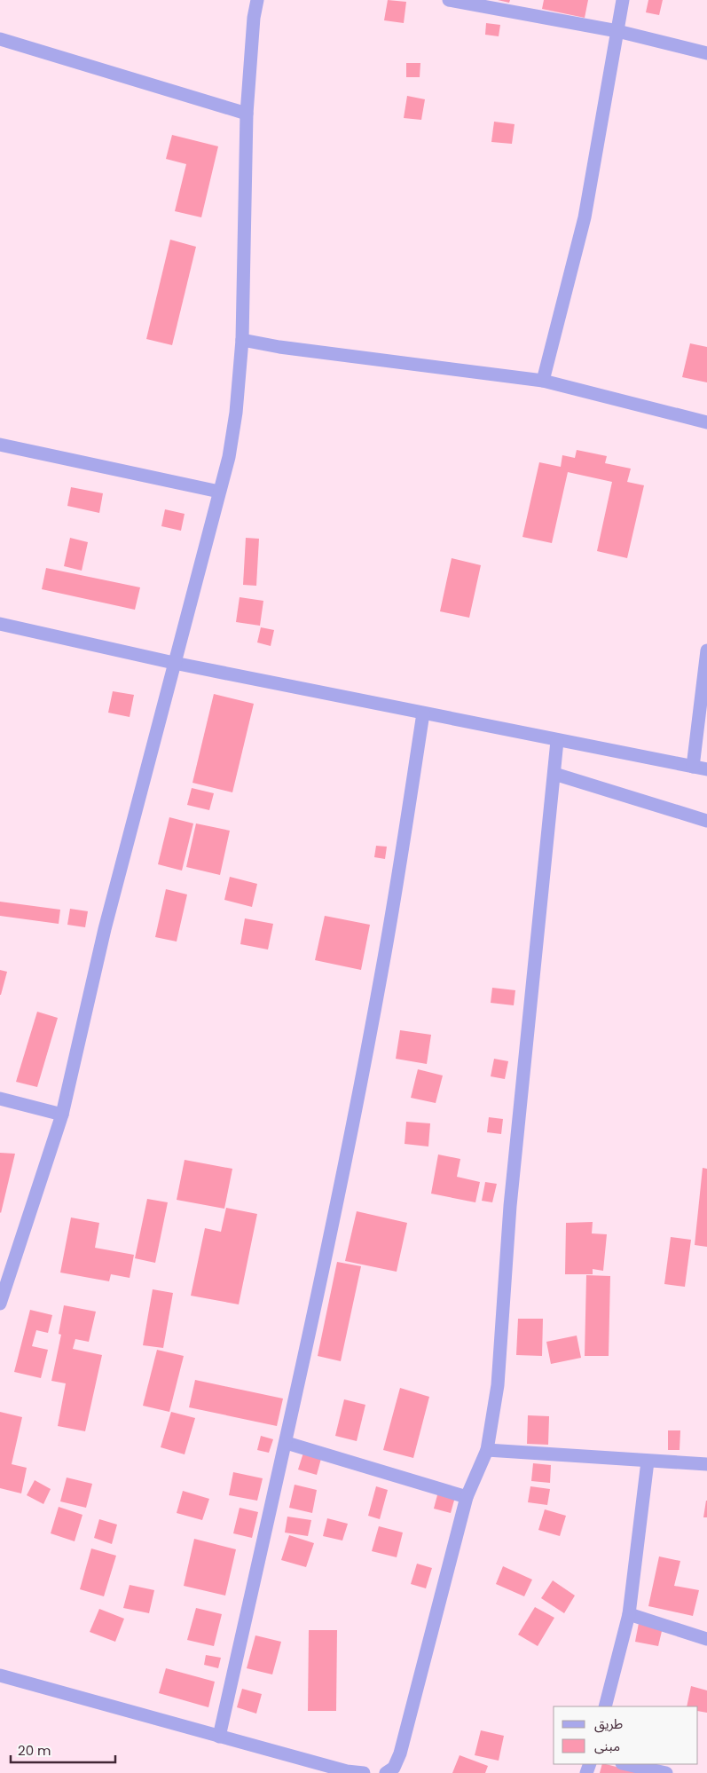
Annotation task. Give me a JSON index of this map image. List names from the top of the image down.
{
  "legend": ["طريق", "مبنى"],
  "scale_bar": "20 m"
}
